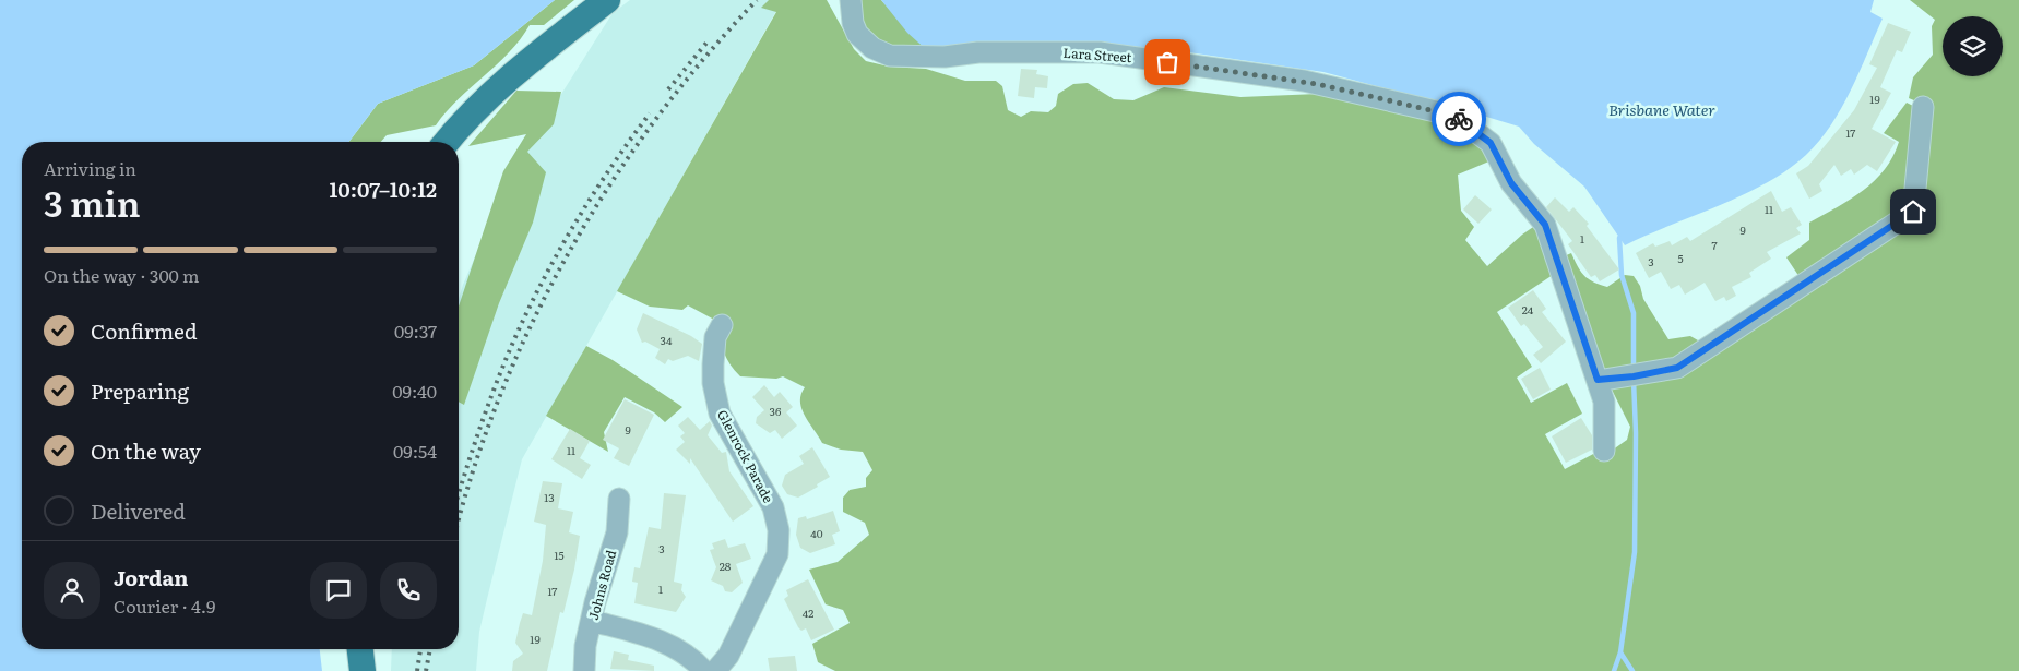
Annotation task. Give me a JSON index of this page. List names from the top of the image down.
{
  "streets": {
    "street": ["Lara Street", "Glenrock Parade", "Johns Road"]
  },
  "water": ["Brisbane Water"],
  "house_numbers": [
    "19",
    "17",
    "11",
    "9",
    "1",
    "7",
    "5",
    "3",
    "24",
    "34",
    "36",
    "9",
    "11",
    "13",
    "40",
    "3",
    "15",
    "28",
    "1",
    "17",
    "42",
    "19"
  ],
  "page": {
    "heading": ["3 min", "Arriving in", "10:07–10:12"],
    "panel": ["Jordan", "Courier · 4.9"],
    "bar": "On the way · 300 m",
    "list": [
      ["Confirmed", "09:37"],
      ["Preparing", "09:40"],
      ["On the way", "09:54"],
      "Delivered"
    ]
  }
}
